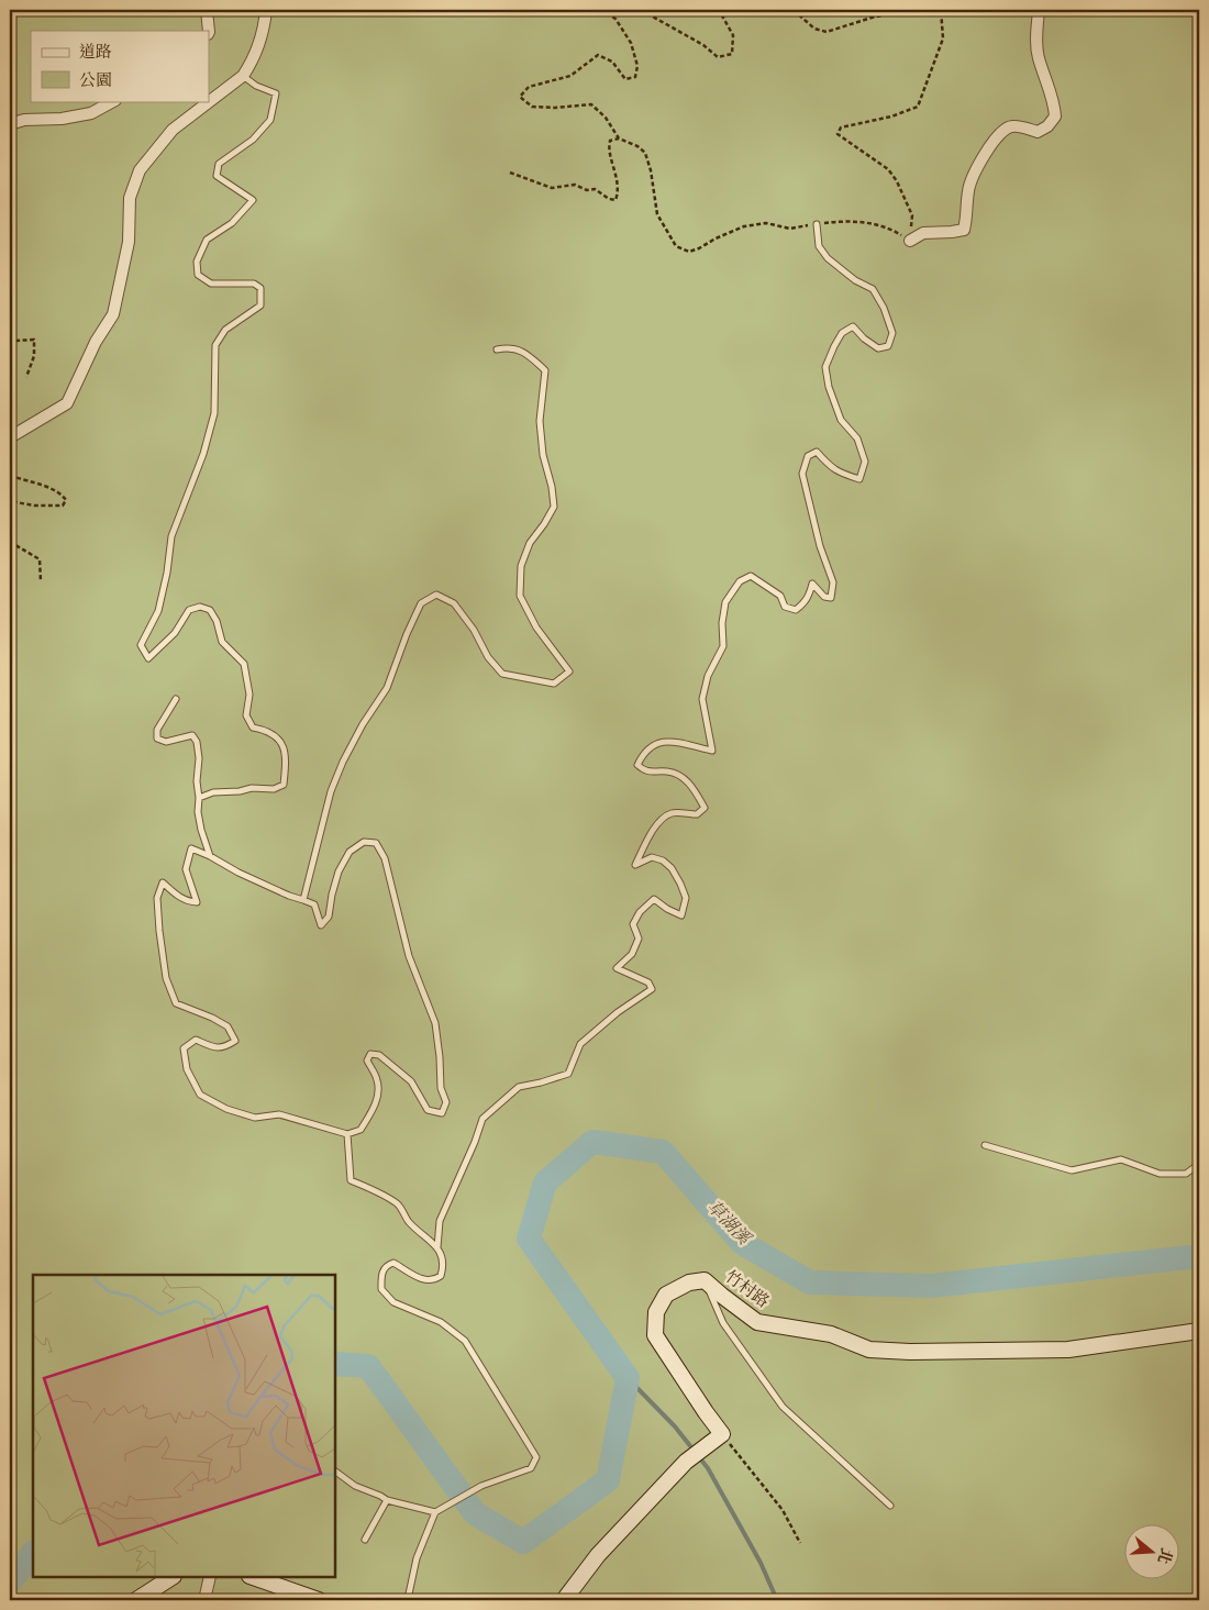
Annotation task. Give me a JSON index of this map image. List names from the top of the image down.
{
  "streets": {
    "street": ["竹村路"]
  },
  "water": ["草湖溪"],
  "legend": ["道路", "公園"],
  "north": "right"
}
